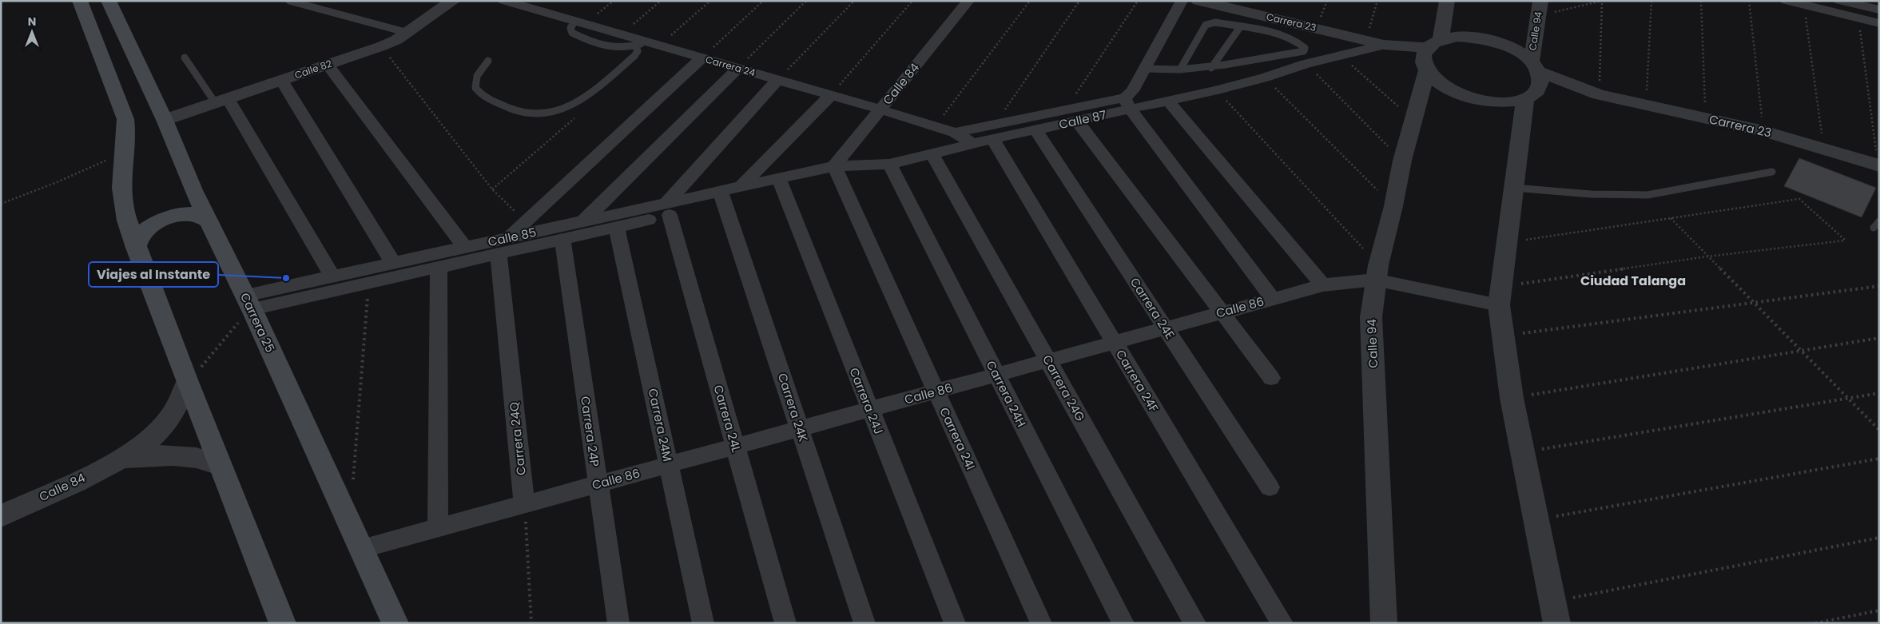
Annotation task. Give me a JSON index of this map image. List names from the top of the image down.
{
  "streets": {
    "main road": ["Carrera 25"],
    "street": [
      "Carrera 23",
      "Calle 94",
      "Carrera 24",
      "Calle 82",
      "Calle 84",
      "Calle 87",
      "Calle 85",
      "Calle 86",
      "Carrera 24E",
      "Carrera 24F",
      "Carrera 24G",
      "Carrera 24H",
      "Carrera 24J",
      "Carrera 24K",
      "Carrera 24L",
      "Carrera 24M",
      "Carrera 24P",
      "Carrera 24Q",
      "Carrera 24I"
    ]
  },
  "crossings": [
    ["Carrera 23", "Calle 94"],
    ["Carrera 23", "Calle 87"],
    ["Calle 94", "Calle 86"],
    ["Carrera 24", "Calle 84"],
    ["Calle 82", "Carrera 25"],
    ["Calle 84", "Calle 87"],
    ["Calle 84", "Carrera 24I"],
    ["Calle 87", "Calle 85"],
    ["Calle 87", "Carrera 24E"],
    ["Calle 87", "Carrera 24F"],
    ["Calle 87", "Carrera 24G"],
    ["Calle 87", "Carrera 24H"],
    ["Calle 87", "Carrera 24J"],
    ["Calle 87", "Carrera 24I"],
    ["Calle 85", "Carrera 25"],
    ["Calle 85", "Carrera 24J"],
    ["Calle 85", "Carrera 24K"],
    ["Calle 85", "Carrera 24L"],
    ["Calle 86", "Carrera 24E"],
    ["Calle 86", "Carrera 25"],
    ["Calle 86", "Carrera 24F"],
    ["Calle 86", "Carrera 24G"],
    ["Calle 86", "Carrera 24H"],
    ["Calle 86", "Carrera 24J"],
    ["Calle 86", "Carrera 24K"],
    ["Calle 86", "Carrera 24L"],
    ["Calle 86", "Carrera 24M"],
    ["Calle 86", "Carrera 24P"],
    ["Calle 86", "Carrera 24Q"],
    ["Calle 86", "Carrera 24I"]
  ],
  "districts": ["Ciudad Talanga"],
  "places": ["Viajes al Instante"],
  "north": "top"
}
